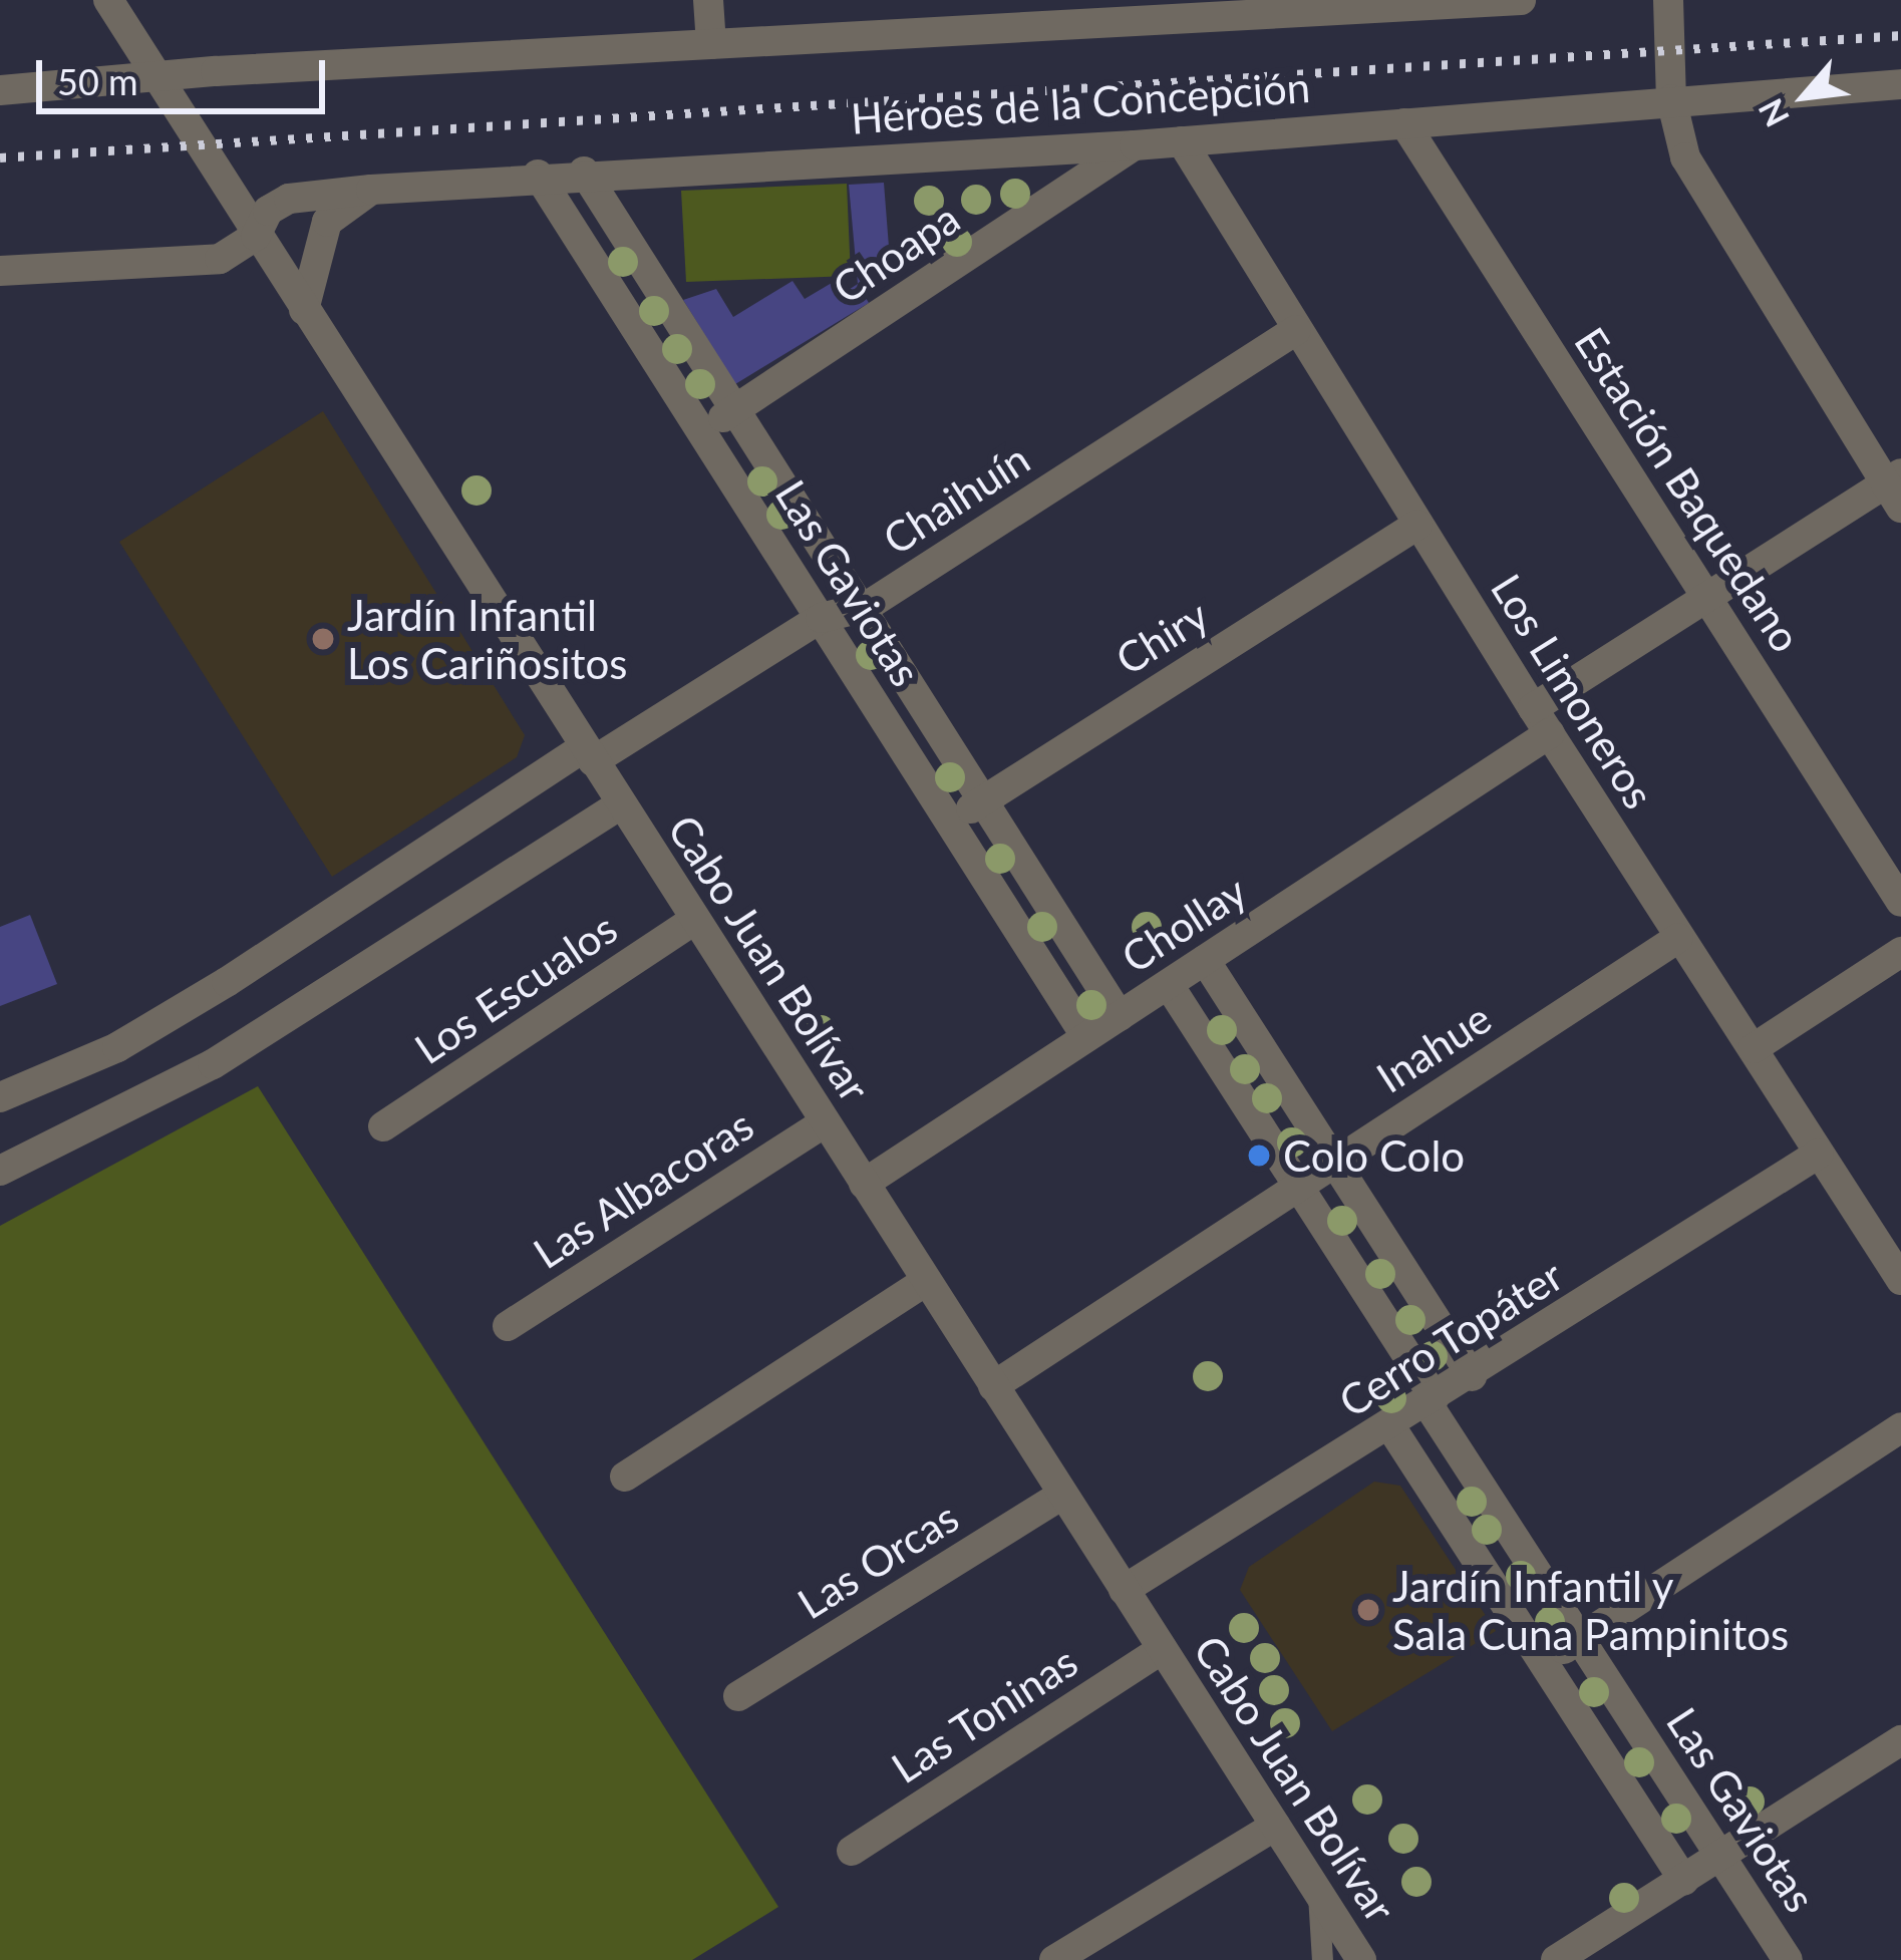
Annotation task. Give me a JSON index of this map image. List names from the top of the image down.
{
  "streets": {
    "street": [
      "Héroes de la Concepción",
      "Choapa",
      "Estación Baquedano",
      "Chaihuín",
      "Las Gaviotas",
      "Chiry",
      "Los Limoneros",
      "Chollay",
      "Cabo Juan Bolívar",
      "Los Escualos",
      "Inahue",
      "Las Albacoras",
      "Cerro Topáter",
      "Las Orcas",
      "Las Toninas"
    ]
  },
  "crossings": [
    ["Héroes de la Concepción", "Choapa"],
    ["Héroes de la Concepción", "Estación Baquedano"],
    ["Héroes de la Concepción", "Las Gaviotas"],
    ["Héroes de la Concepción", "Los Limoneros"],
    ["Héroes de la Concepción", "Cabo Juan Bolívar"],
    ["Choapa", "Las Gaviotas"],
    ["Estación Baquedano", "Chollay"],
    ["Chaihuín", "Las Gaviotas"],
    ["Chaihuín", "Los Limoneros"],
    ["Chaihuín", "Cabo Juan Bolívar"],
    ["Las Gaviotas", "Chiry"],
    ["Las Gaviotas", "Chollay"],
    ["Las Gaviotas", "Inahue"],
    ["Las Gaviotas", "Cerro Topáter"],
    ["Chiry", "Los Limoneros"],
    ["Los Limoneros", "Chollay"],
    ["Los Limoneros", "Inahue"],
    ["Los Limoneros", "Cerro Topáter"],
    ["Chollay", "Cabo Juan Bolívar"],
    ["Cabo Juan Bolívar", "Los Escualos"],
    ["Cabo Juan Bolívar", "Inahue"],
    ["Cabo Juan Bolívar", "Las Albacoras"],
    ["Cabo Juan Bolívar", "Cerro Topáter"],
    ["Cabo Juan Bolívar", "Las Orcas"],
    ["Cabo Juan Bolívar", "Las Toninas"]
  ],
  "places": ["Jardín Infantil Los Cariñositos", "Colo Colo", "Jardín Infantil y Sala Cuna Pampinitos"],
  "scale_bar": "50 m",
  "north": "bottom left"
}
